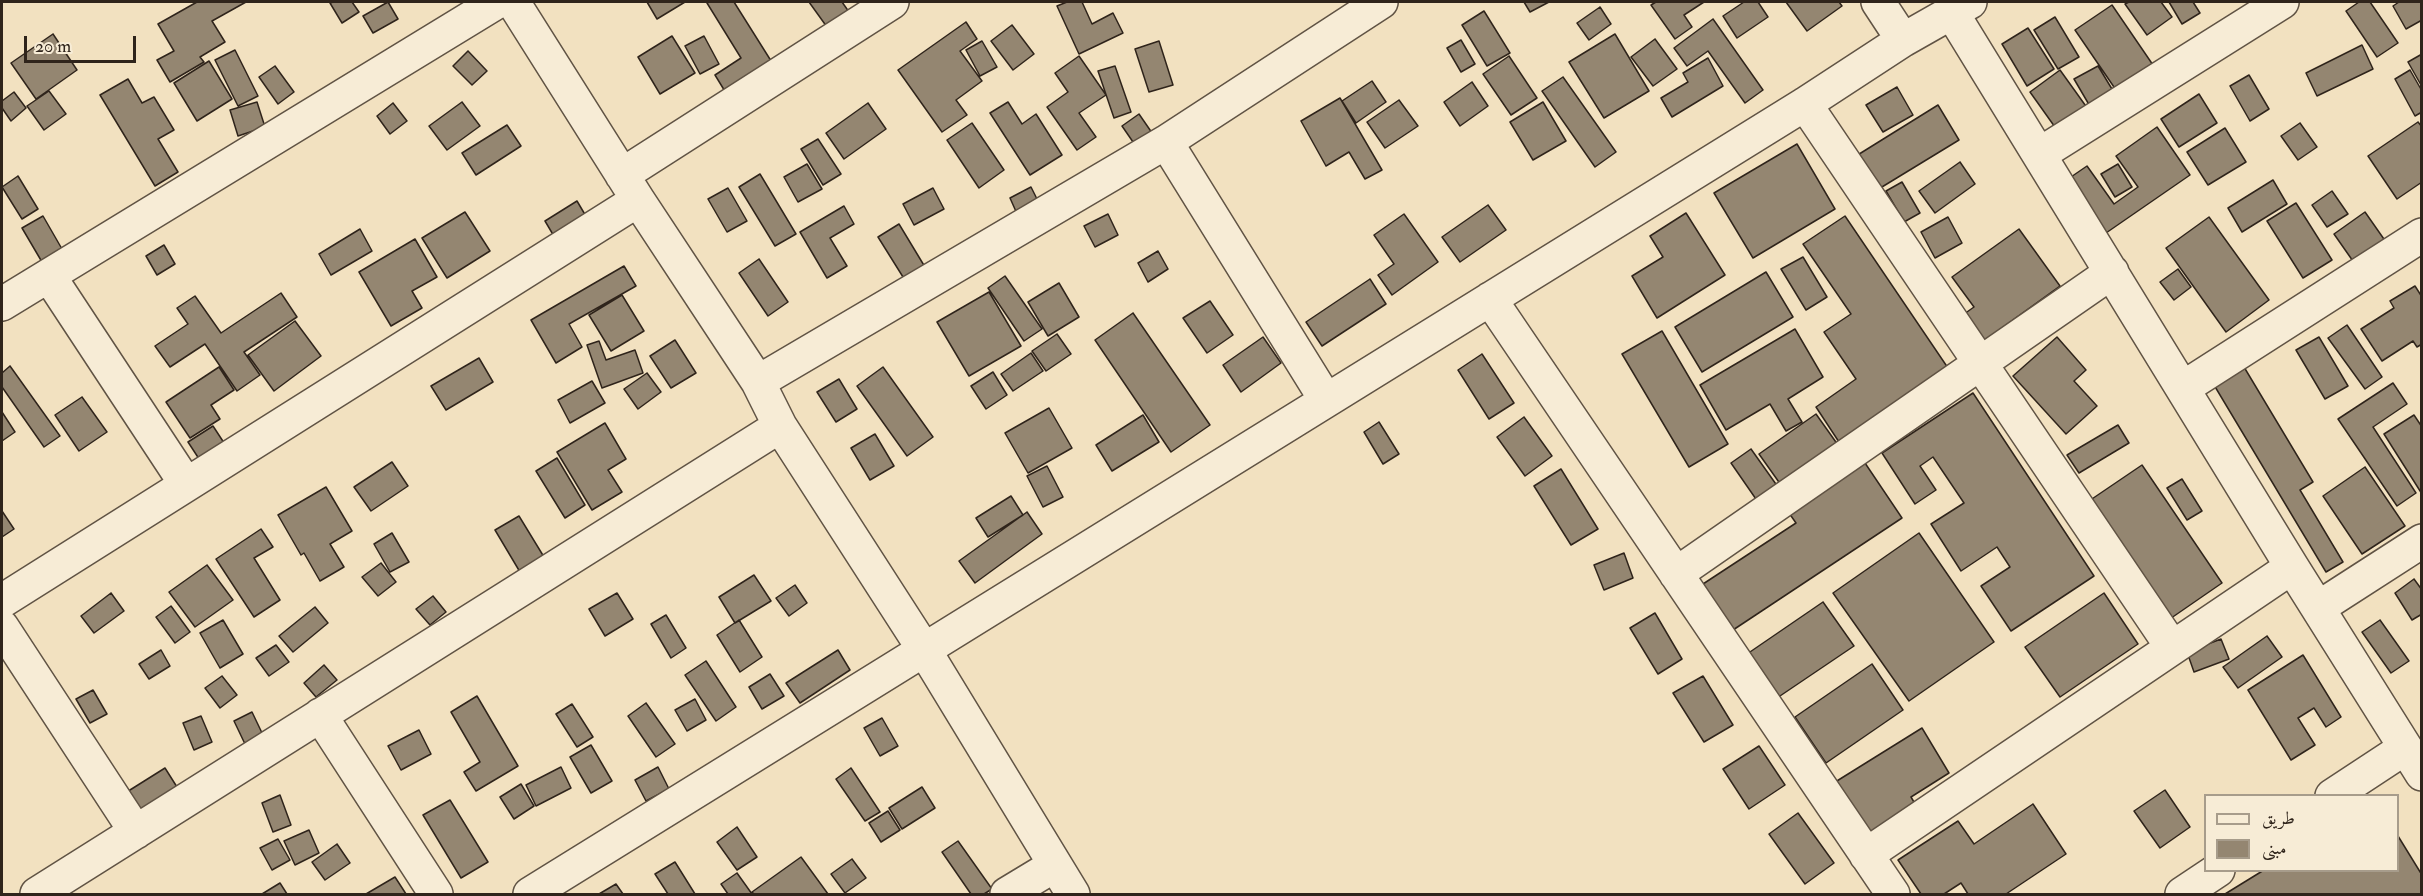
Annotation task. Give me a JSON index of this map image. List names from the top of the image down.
{
  "legend": ["طريق", "مبنى"],
  "scale_bar": "20 m"
}
